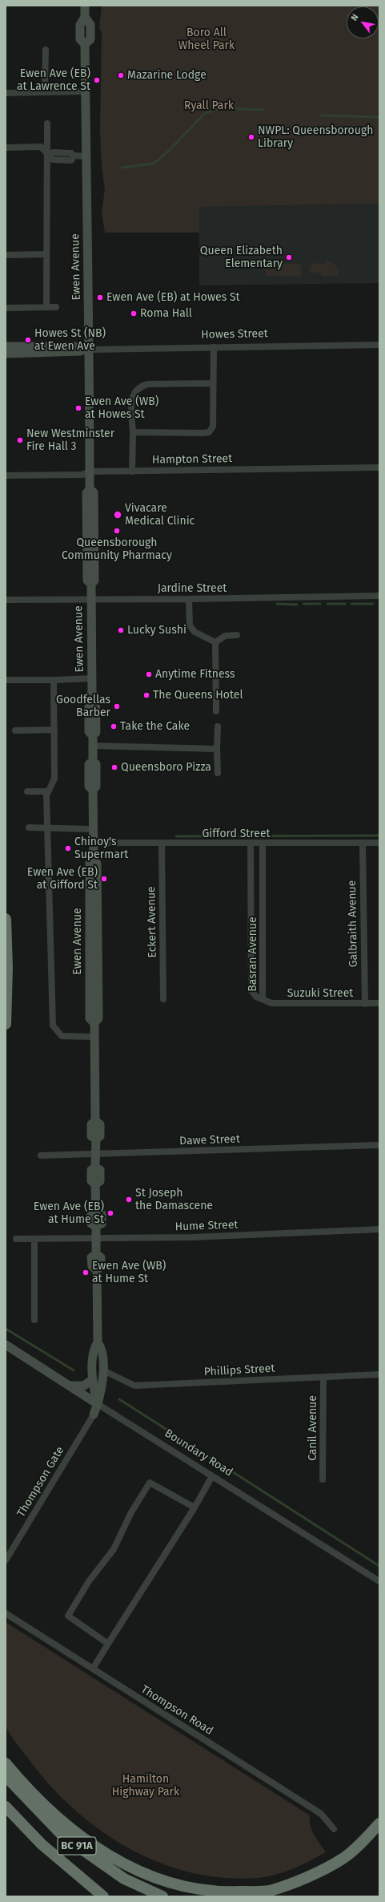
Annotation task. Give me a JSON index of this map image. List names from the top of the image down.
{
  "streets": {
    "highway": ["BC 91A"],
    "street": [
      "Ewen Avenue",
      "Howes Street",
      "Hampton Street",
      "Jardine Street",
      "Gifford Street",
      "Eckert Avenue",
      "Galbraith Avenue",
      "Basran Avenue",
      "Suzuki Street",
      "Dawe Street",
      "Hume Street",
      "Phillips Street",
      "Canil Avenue",
      "Boundary Road",
      "Thompson Gate",
      "Thompson Road"
    ]
  },
  "crossings": [
    ["Ewen Avenue", "Howes Street"],
    ["Ewen Avenue", "Hampton Street"],
    ["Ewen Avenue", "Jardine Street"],
    ["Ewen Avenue", "Gifford Street"],
    ["Ewen Avenue", "Dawe Street"],
    ["Ewen Avenue", "Hume Street"],
    ["Ewen Avenue", "Phillips Street"],
    ["Ewen Avenue", "Boundary Road"],
    ["Ewen Avenue", "Thompson Gate"],
    ["Gifford Street", "Eckert Avenue"],
    ["Gifford Street", "Galbraith Avenue"],
    ["Gifford Street", "Basran Avenue"],
    ["Galbraith Avenue", "Suzuki Street"],
    ["Basran Avenue", "Suzuki Street"],
    ["Phillips Street", "Canil Avenue"]
  ],
  "parks": ["Boro All Wheel Park", "Ryall Park", "Hamilton Highway Park"],
  "places": [
    "Mazarine Lodge",
    "Ewen Ave (EB) at Lawrence St",
    "NWPL: Queensborough Library",
    "Queen Elizabeth Elementary",
    "Ewen Ave (EB) at Howes St",
    "Roma Hall",
    "Howes St (NB) at Ewen Ave",
    "Ewen Ave (WB) at Howes St",
    "New Westminster Fire Hall 3",
    "Vivacare Medical Clinic",
    "Queensborough Community Pharmacy",
    "Lucky Sushi",
    "Anytime Fitness",
    "The Queens Hotel",
    "Goodfellas Barber",
    "Take the Cake",
    "Queensboro Pizza",
    "Chinoy's Supermart",
    "Ewen Ave (EB) at Gifford St",
    "St Joseph the Damascene",
    "Ewen Ave (EB) at Hume St",
    "Ewen Ave (WB) at Hume St"
  ],
  "north": "top left"
}
